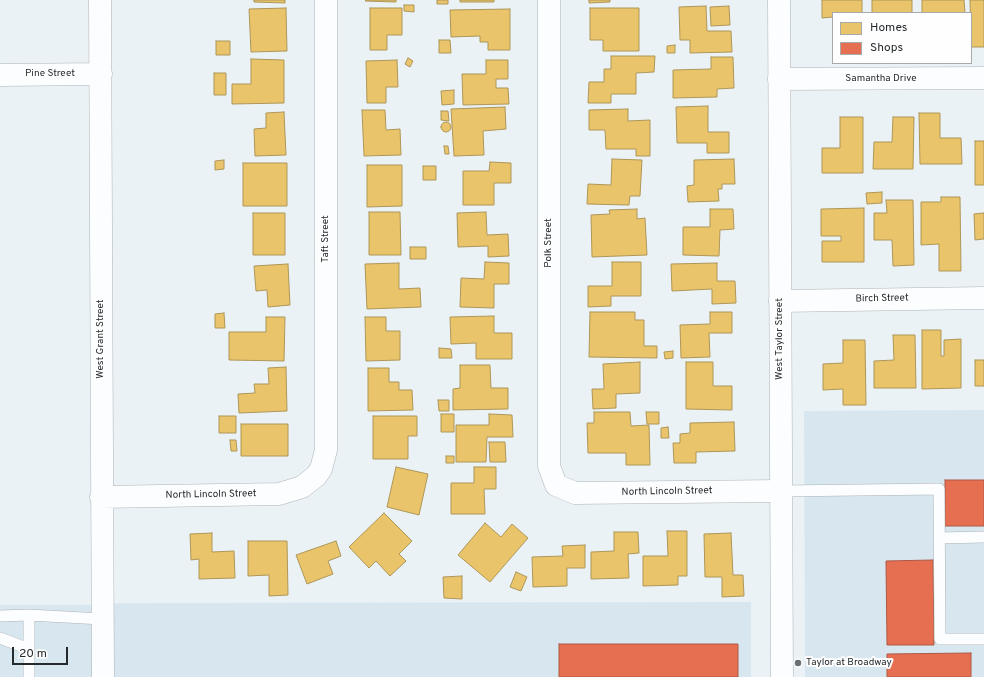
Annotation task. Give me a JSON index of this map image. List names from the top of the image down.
{
  "streets": {
    "street": [
      "Pine Street",
      "Samantha Drive",
      "Taft Street",
      "Polk Street",
      "Birch Street",
      "West Grant Street",
      "West Taylor Street",
      "North Lincoln Street"
    ]
  },
  "crossings": [
    ["Pine Street", "West Grant Street"],
    ["Samantha Drive", "West Taylor Street"],
    ["Taft Street", "North Lincoln Street"],
    ["Polk Street", "North Lincoln Street"],
    ["Birch Street", "West Taylor Street"],
    ["West Grant Street", "North Lincoln Street"],
    ["West Taylor Street", "North Lincoln Street"]
  ],
  "places": ["Taylor at Broadway"],
  "legend": ["Homes", "Shops"],
  "scale_bar": "20 m"
}
